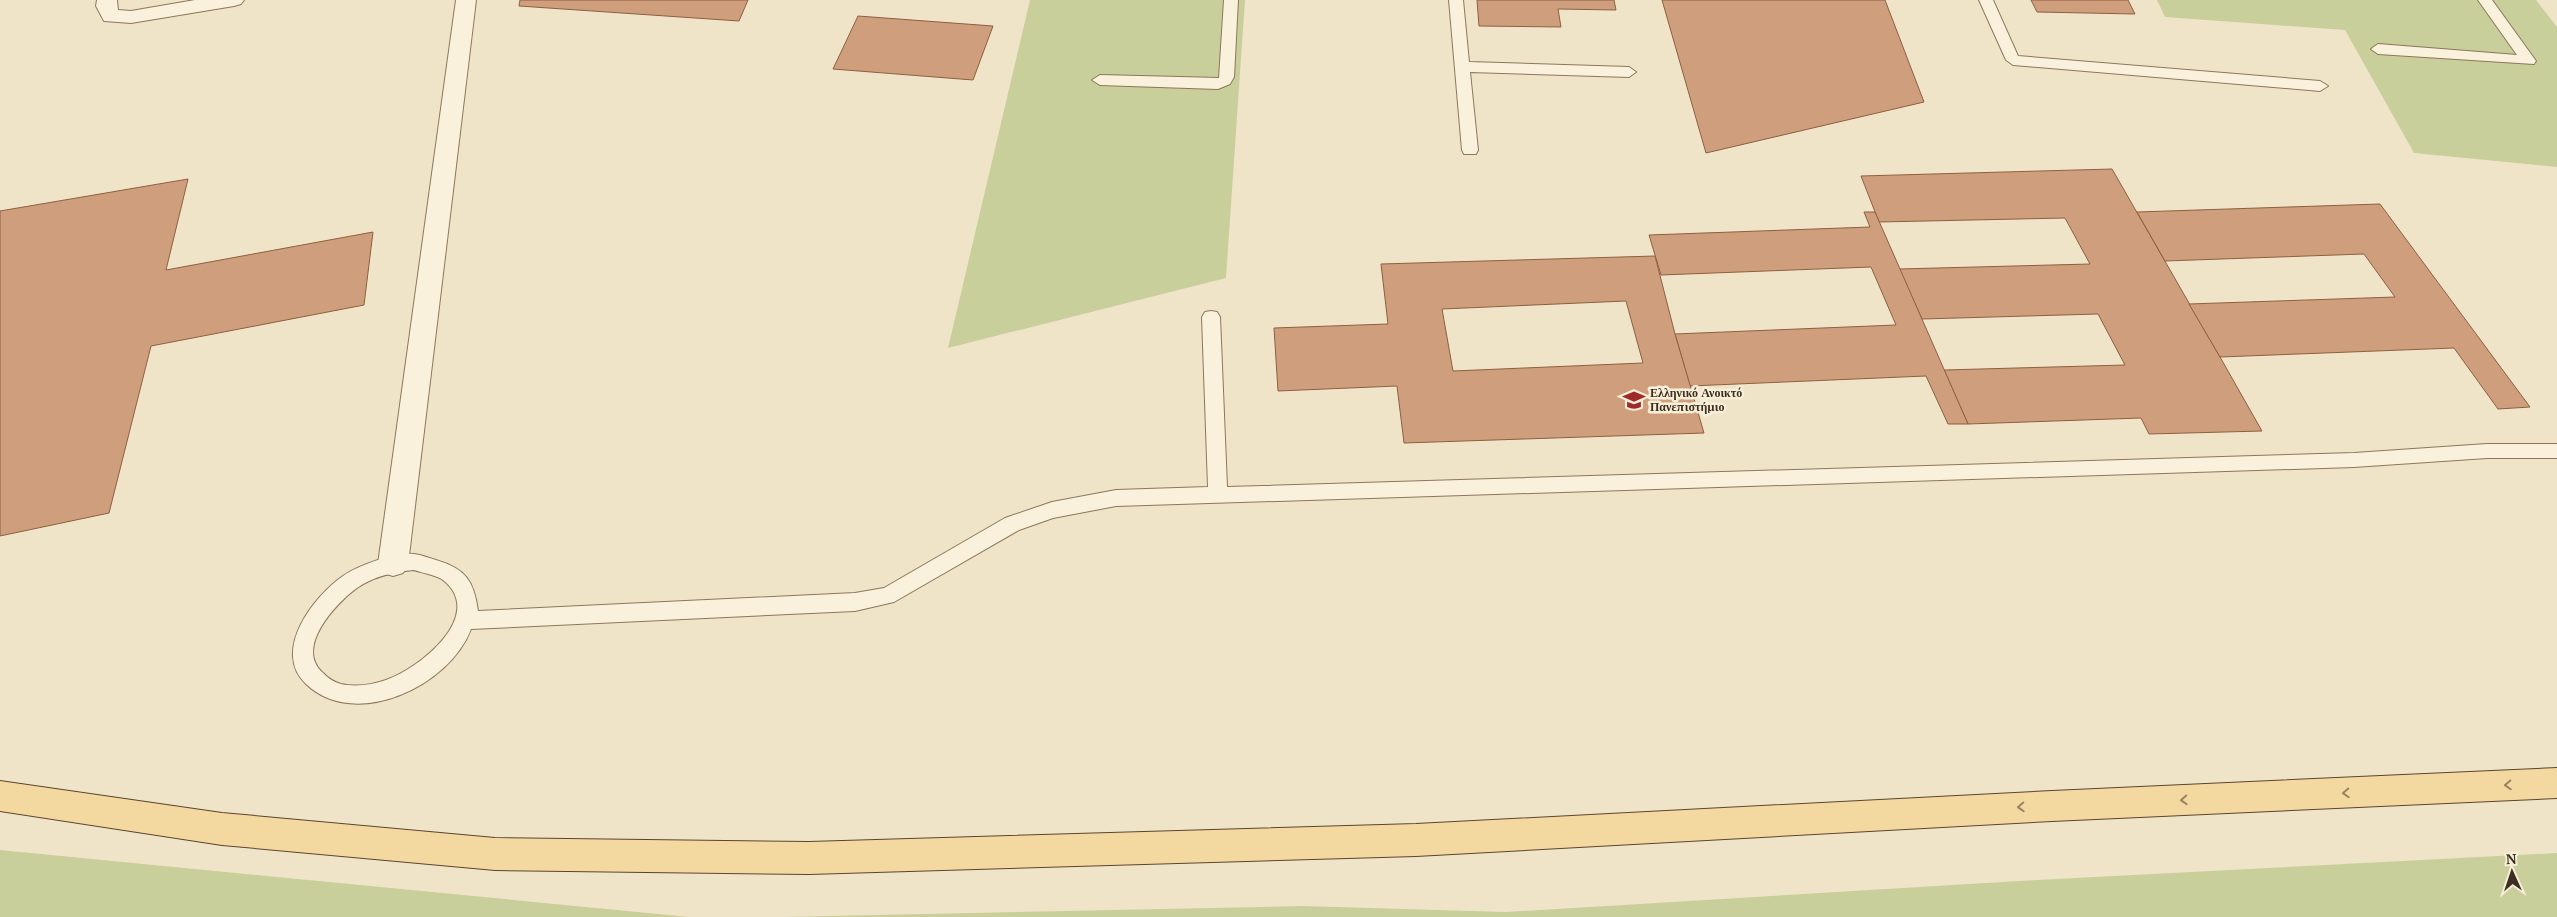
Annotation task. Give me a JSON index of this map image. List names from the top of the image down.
{
  "places": {
    "school or university": ["Ελληνικό Ανοικτό Πανεπιστήμιο"]
  },
  "north": "top"
}
